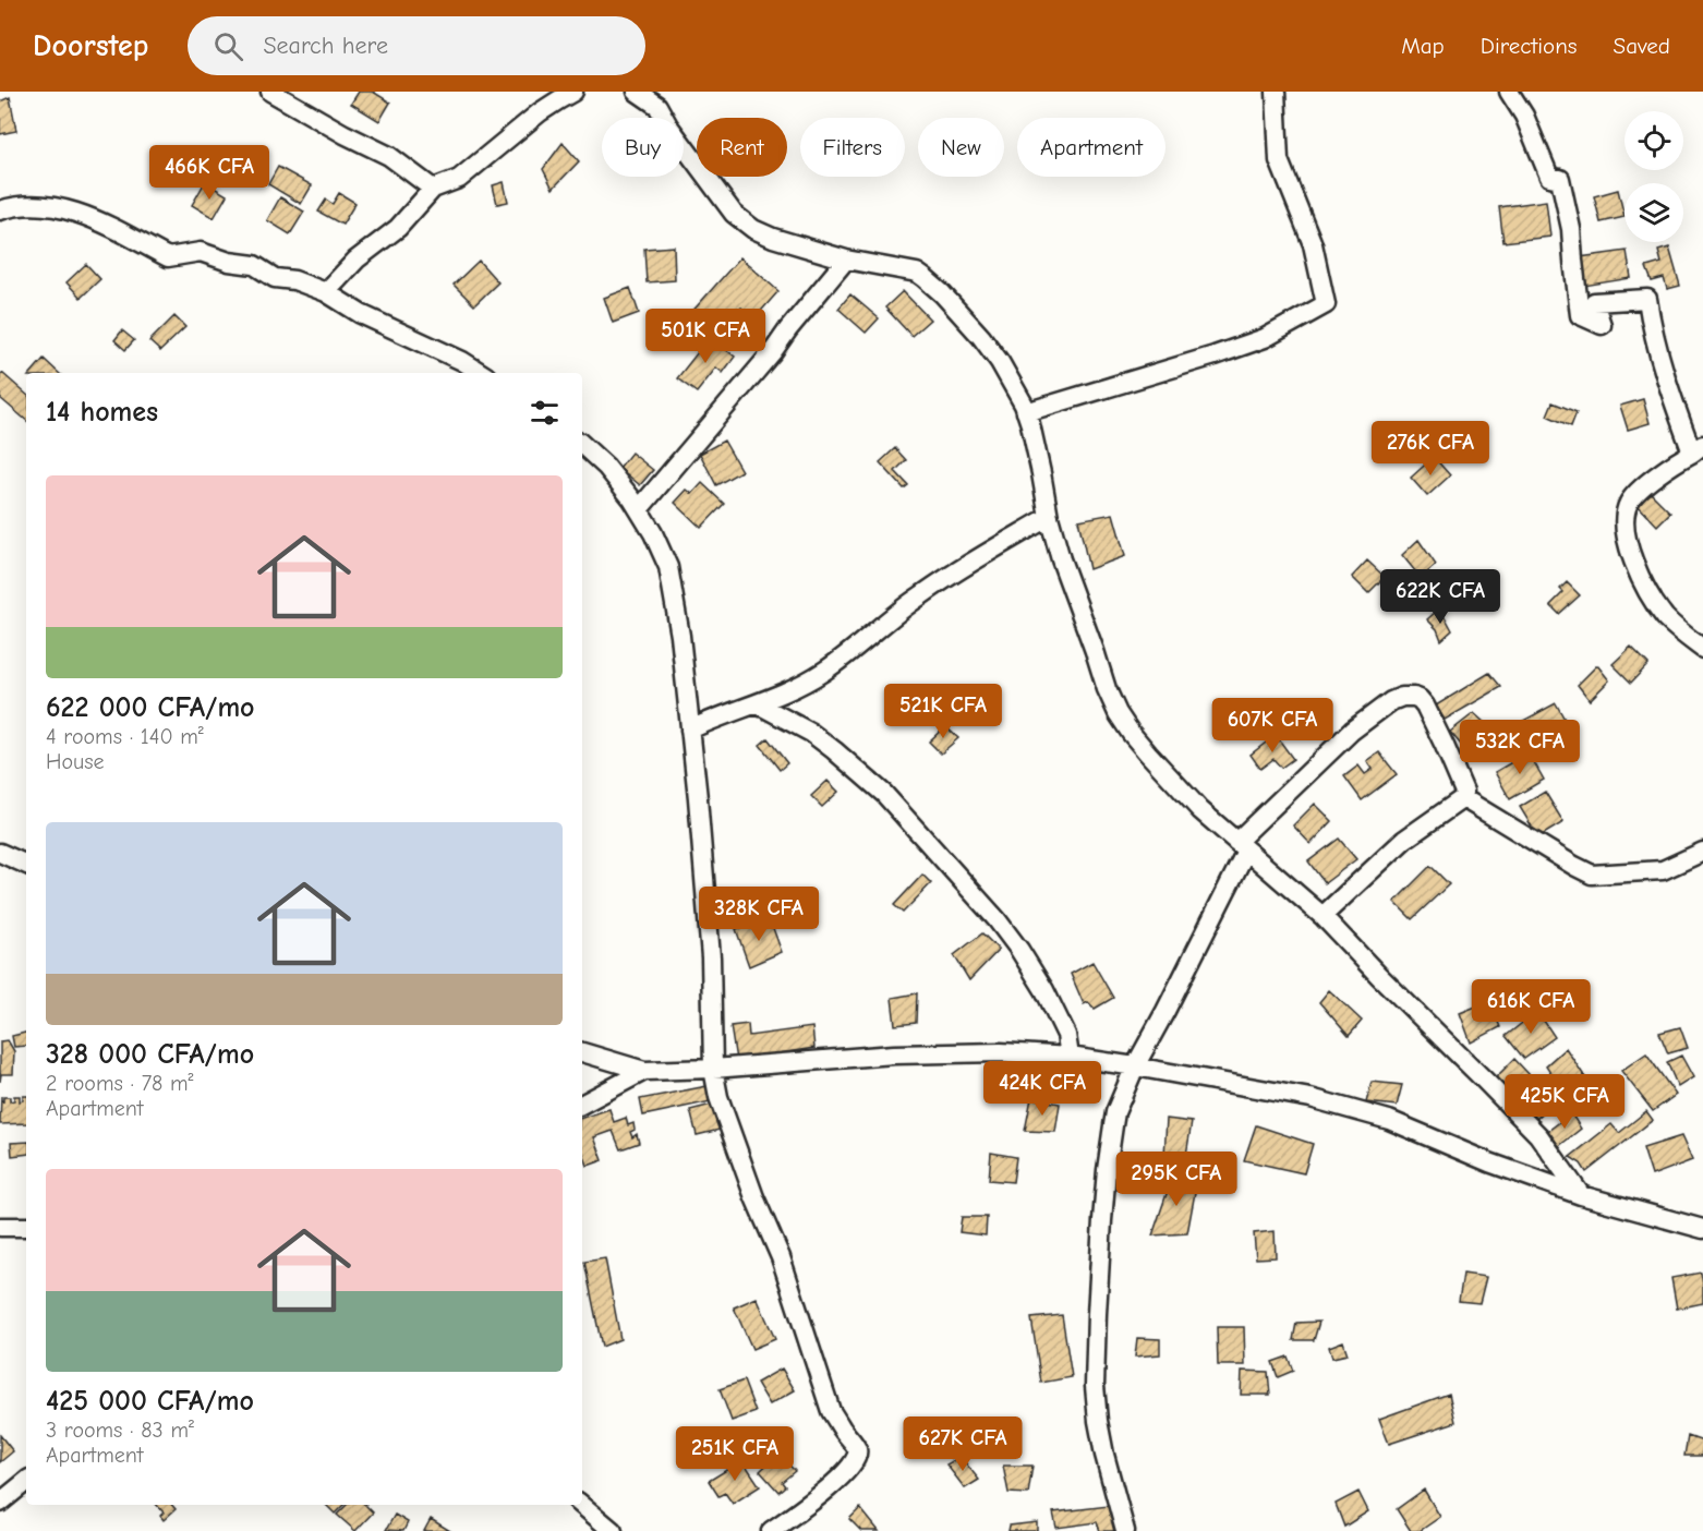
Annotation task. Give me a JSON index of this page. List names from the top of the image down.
{
  "page": {
    "header": "Doorstep",
    "search": "Search here",
    "nav": ["Map", "Directions", "Saved"],
    "chip": [
      "Buy",
      "Rent",
      "Filters",
      "New",
      "Apartment"
    ],
    "price": [
      "466K CFA",
      "501K CFA",
      "276K CFA",
      "622K CFA",
      "521K CFA",
      "607K CFA",
      "532K CFA",
      "328K CFA",
      "616K CFA",
      "424K CFA",
      "425K CFA",
      "295K CFA",
      "627K CFA",
      "251K CFA"
    ],
    "heading": "14 homes",
    "list": [
      {
        "name": "622 000 CFA/mo",
        "note": "4 rooms · 140 m² · House"
      },
      {
        "name": "328 000 CFA/mo",
        "note": "2 rooms · 78 m² · Apartment"
      },
      {
        "name": "425 000 CFA/mo",
        "note": "3 rooms · 83 m² · Apartment"
      }
    ]
  }
}
